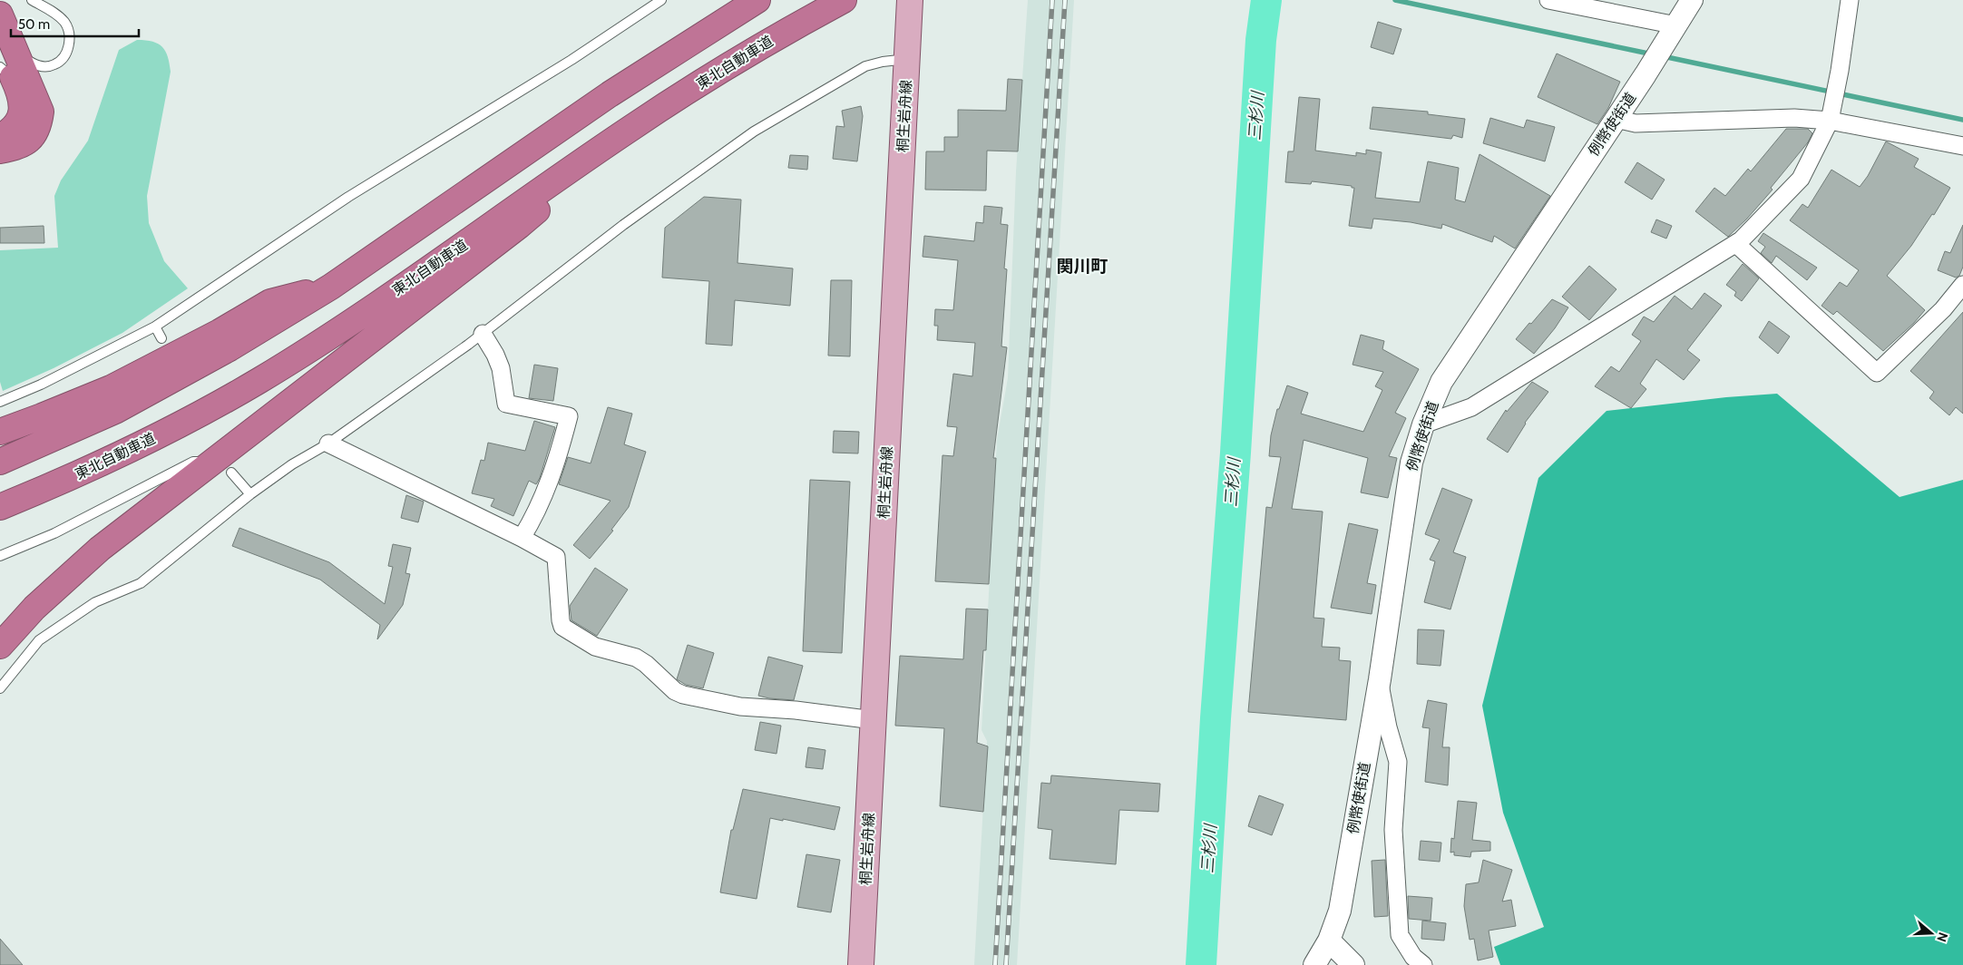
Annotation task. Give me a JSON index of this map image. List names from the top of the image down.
{
  "streets": {
    "highway": ["東北自動車道"],
    "main road": ["桐生岩舟線"],
    "street": ["例幣使街道"]
  },
  "districts": ["関川町"],
  "water": ["三杉川"],
  "scale_bar": "50 m",
  "north": "right"
}
